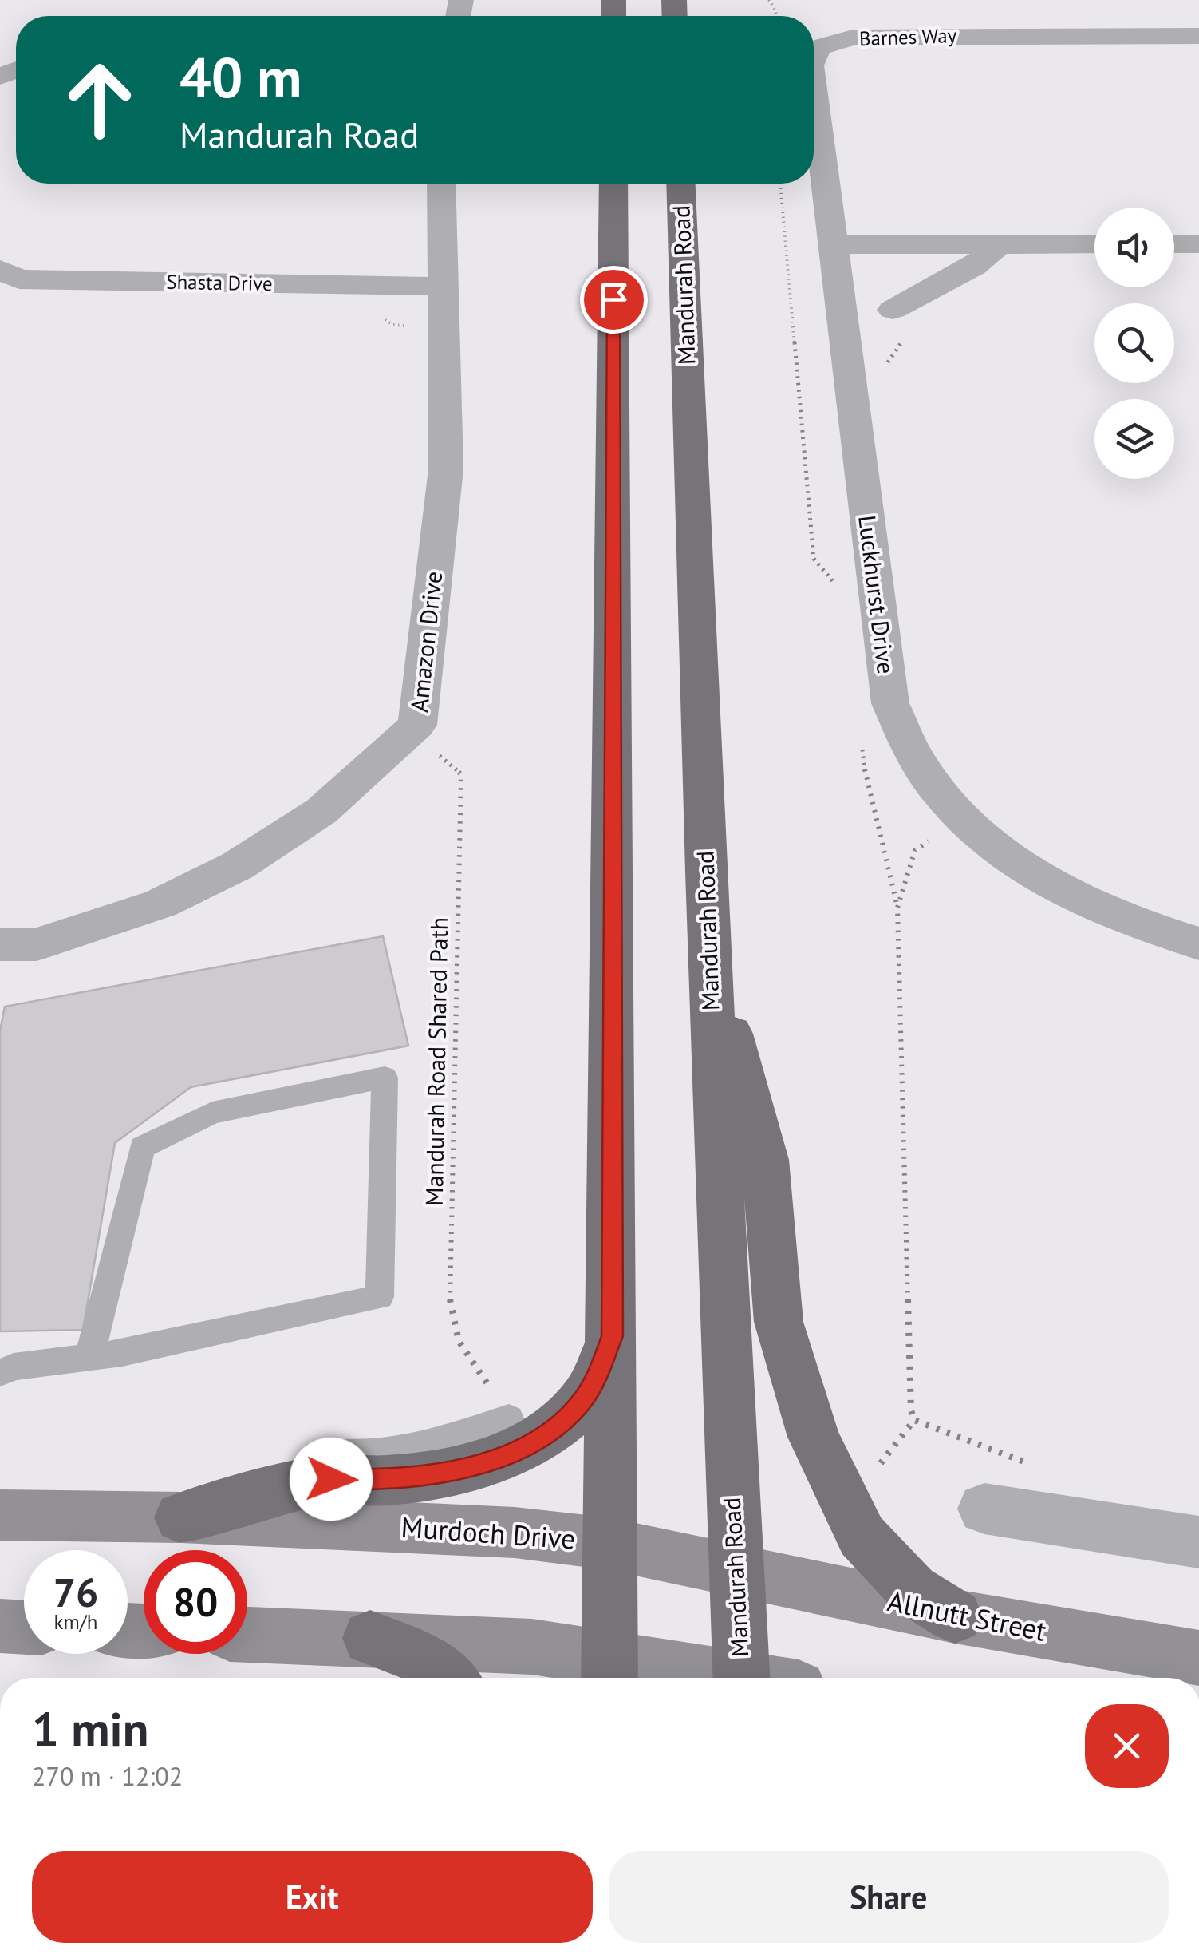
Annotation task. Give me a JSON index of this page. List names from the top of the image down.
{
  "streets": {
    "highway": ["Mandurah Road"],
    "main road": ["Murdoch Drive", "Allnutt Street"],
    "street": [
      "Barnes Way",
      "Shasta Drive",
      "Luckhurst Drive",
      "Amazon Drive"
    ],
    "path": ["Mandurah Road Shared Path"]
  },
  "crossings": [
    ["Barnes Way", "Luckhurst Drive"],
    ["Shasta Drive", "Amazon Drive"],
    ["Mandurah Road", "Murdoch Drive"],
    ["Mandurah Road", "Allnutt Street"],
    ["Murdoch Drive", "Allnutt Street"]
  ],
  "page": {
    "turn": ["40 m", "Mandurah Road"],
    "speed": "76 km/h",
    "limit": "80",
    "heading": ["1 min", "270 m · 12:02"],
    "buttons": ["Exit", "Share"]
  }
}
